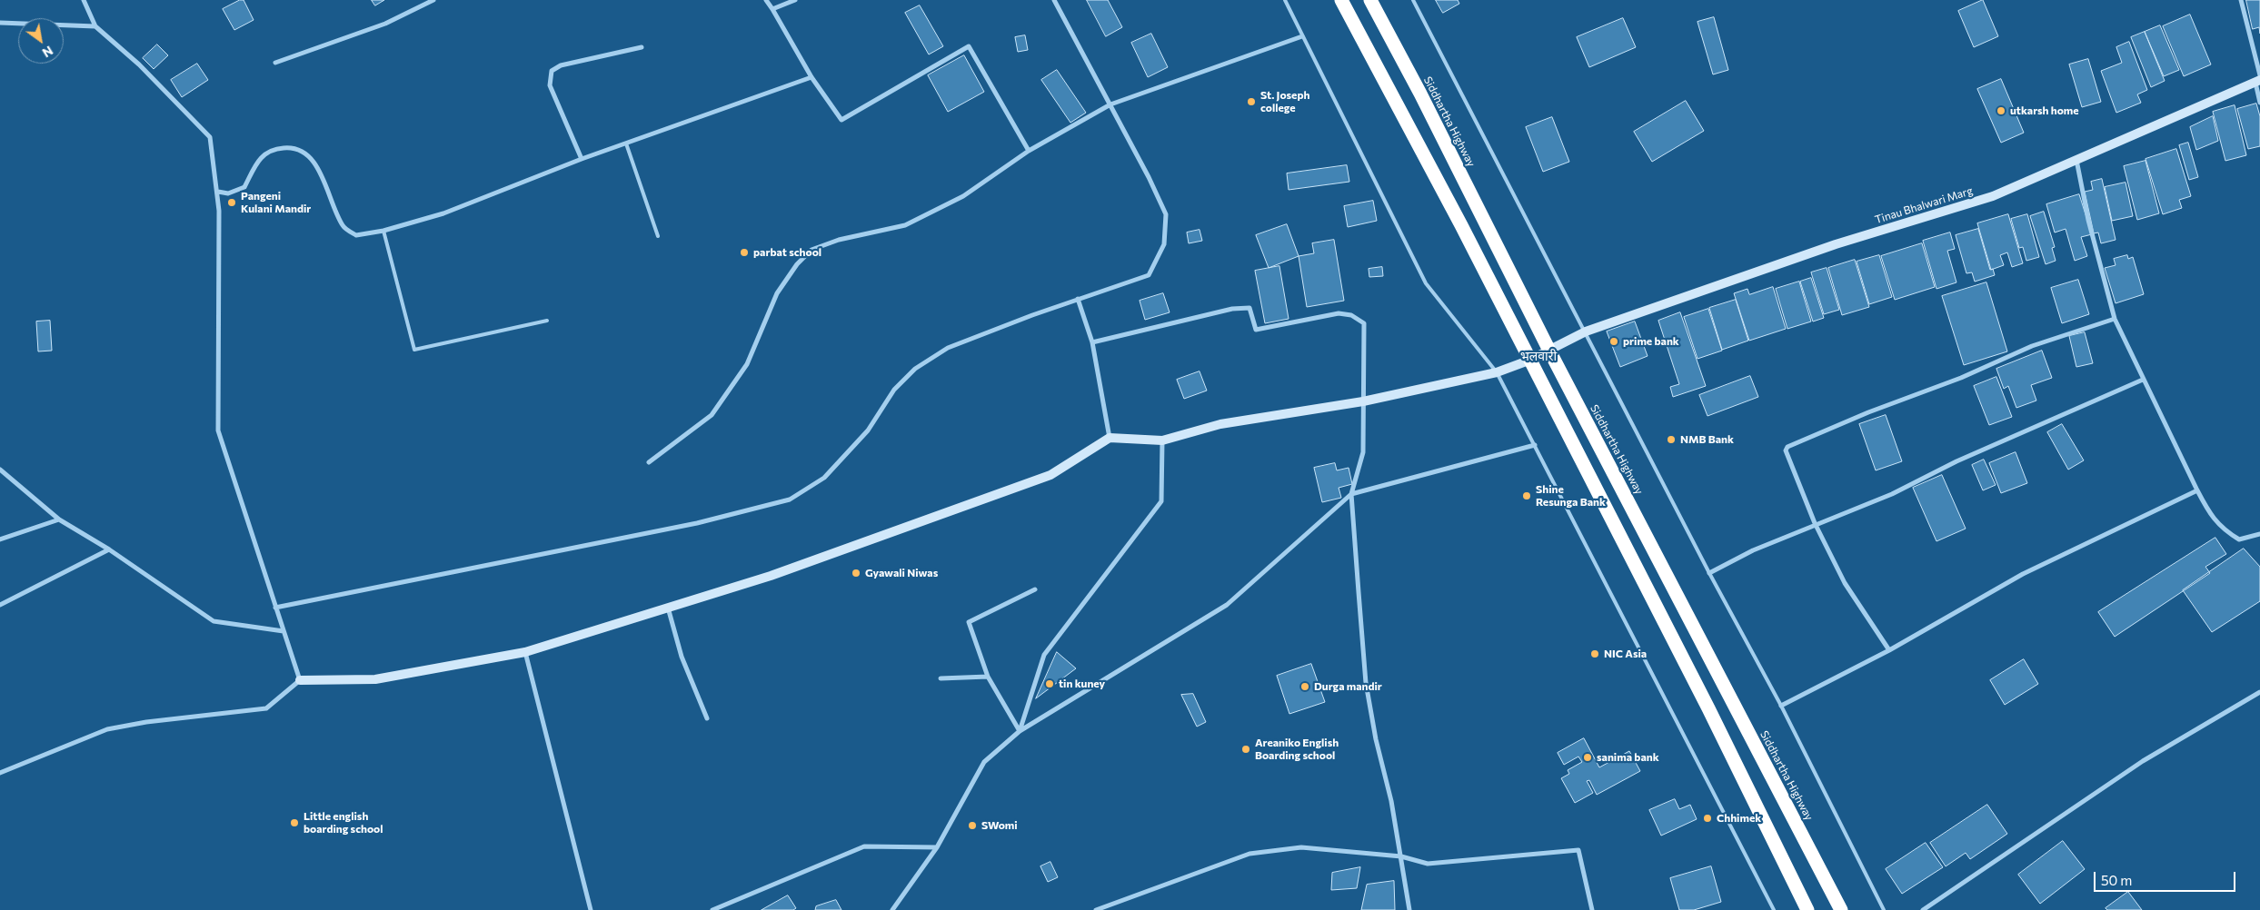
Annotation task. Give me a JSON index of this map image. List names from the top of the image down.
{
  "streets": {
    "highway": ["Siddhartha Highway"],
    "street": ["Tinau Bhalwari Marg"]
  },
  "crossings": [
    ["Siddhartha Highway", "Tinau Bhalwari Marg"]
  ],
  "districts": ["भलवारी"],
  "places": [
    "St. Joseph college",
    "utkarsh home",
    "Pangeni Kulani Mandir",
    "parbat school",
    "prime bank",
    "NMB Bank",
    "Shine Resunga Bank",
    "Gyawali Niwas",
    "NIC Asia",
    "tin kuney",
    "Durga mandir",
    "Areaniko English Boarding school",
    "sanima bank",
    "Chhimek",
    "Little english boarding school",
    "SWomi"
  ],
  "scale_bar": "50 m",
  "north": "bottom right"
}
